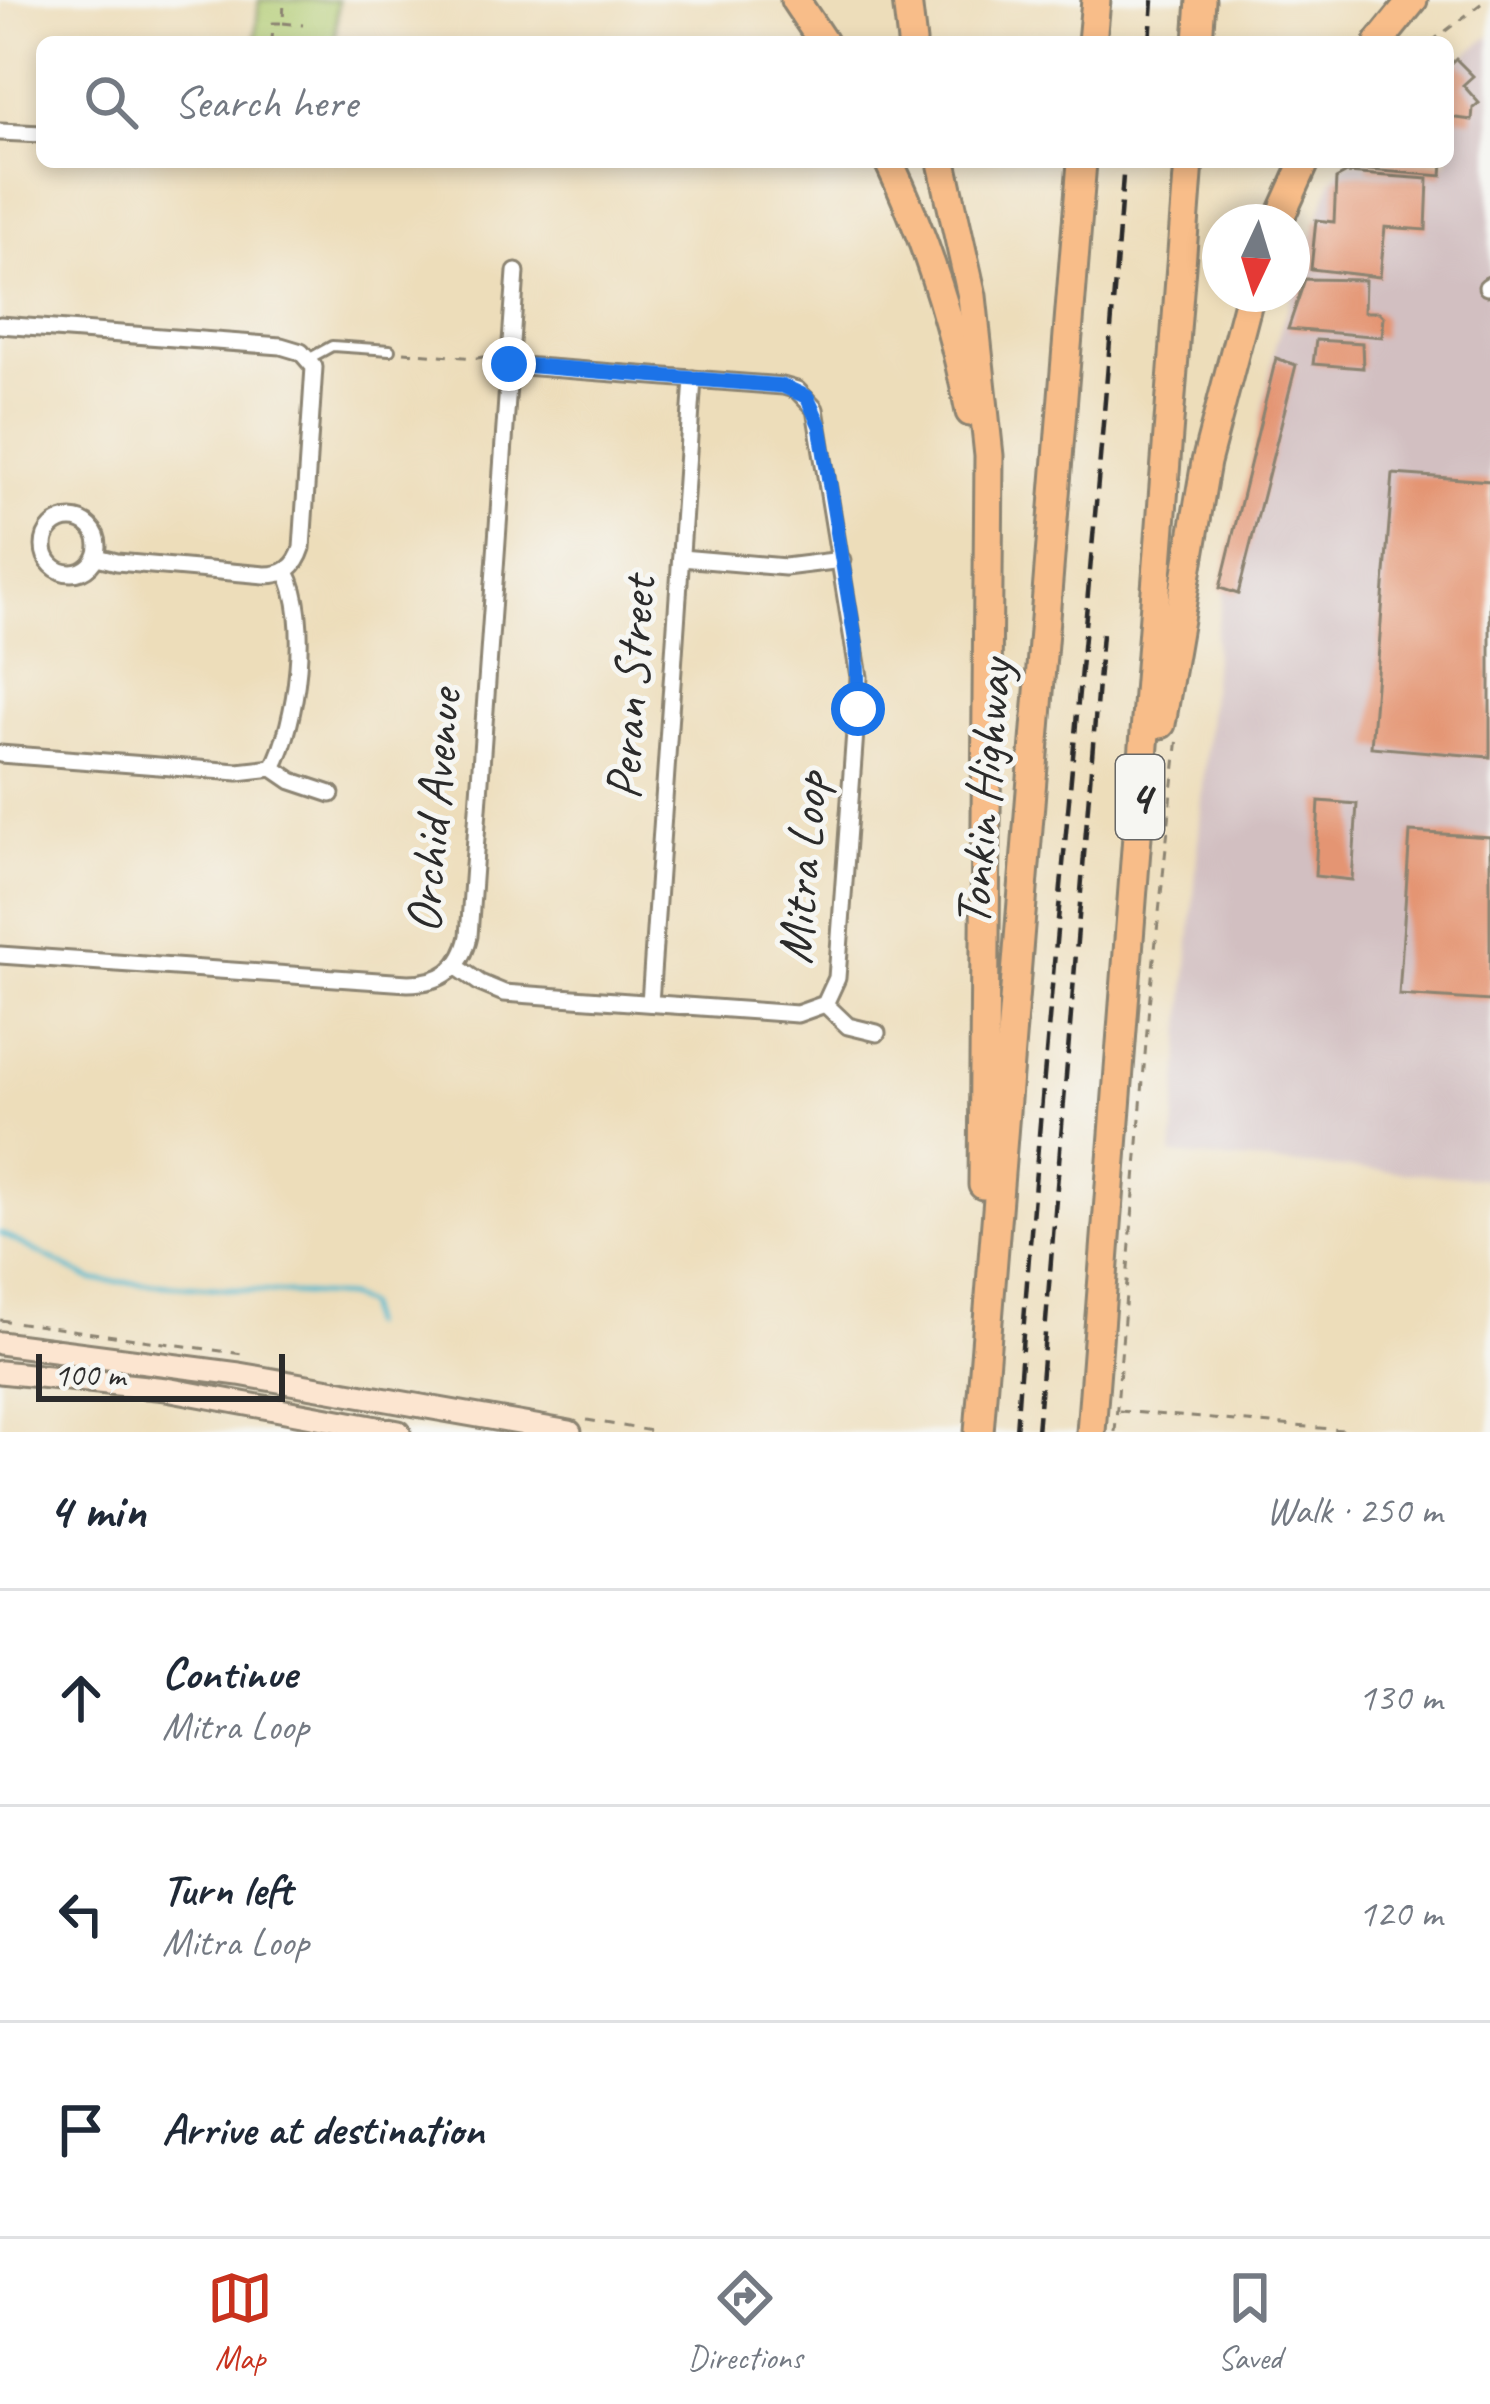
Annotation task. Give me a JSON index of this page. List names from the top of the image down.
{
  "streets": {
    "highway": ["Tonkin Highway", "4"],
    "street": ["Peran Street", "Orchid Avenue", "Mitra Loop"]
  },
  "crossings": [
    ["Peran Street", "Mitra Loop"],
    ["Orchid Avenue", "Mitra Loop"]
  ],
  "scale_bar": "100 m",
  "north": "bottom",
  "page": {
    "search": "Search here",
    "scale": "100 m",
    "heading": ["4 min", "Walk · 250 m"],
    "list": [
      ["Continue", "Mitra Loop", "130 m"],
      ["Turn left", "Mitra Loop", "120 m"],
      "Arrive at destination"
    ],
    "nav": ["Map", "Directions", "Saved"]
  }
}
